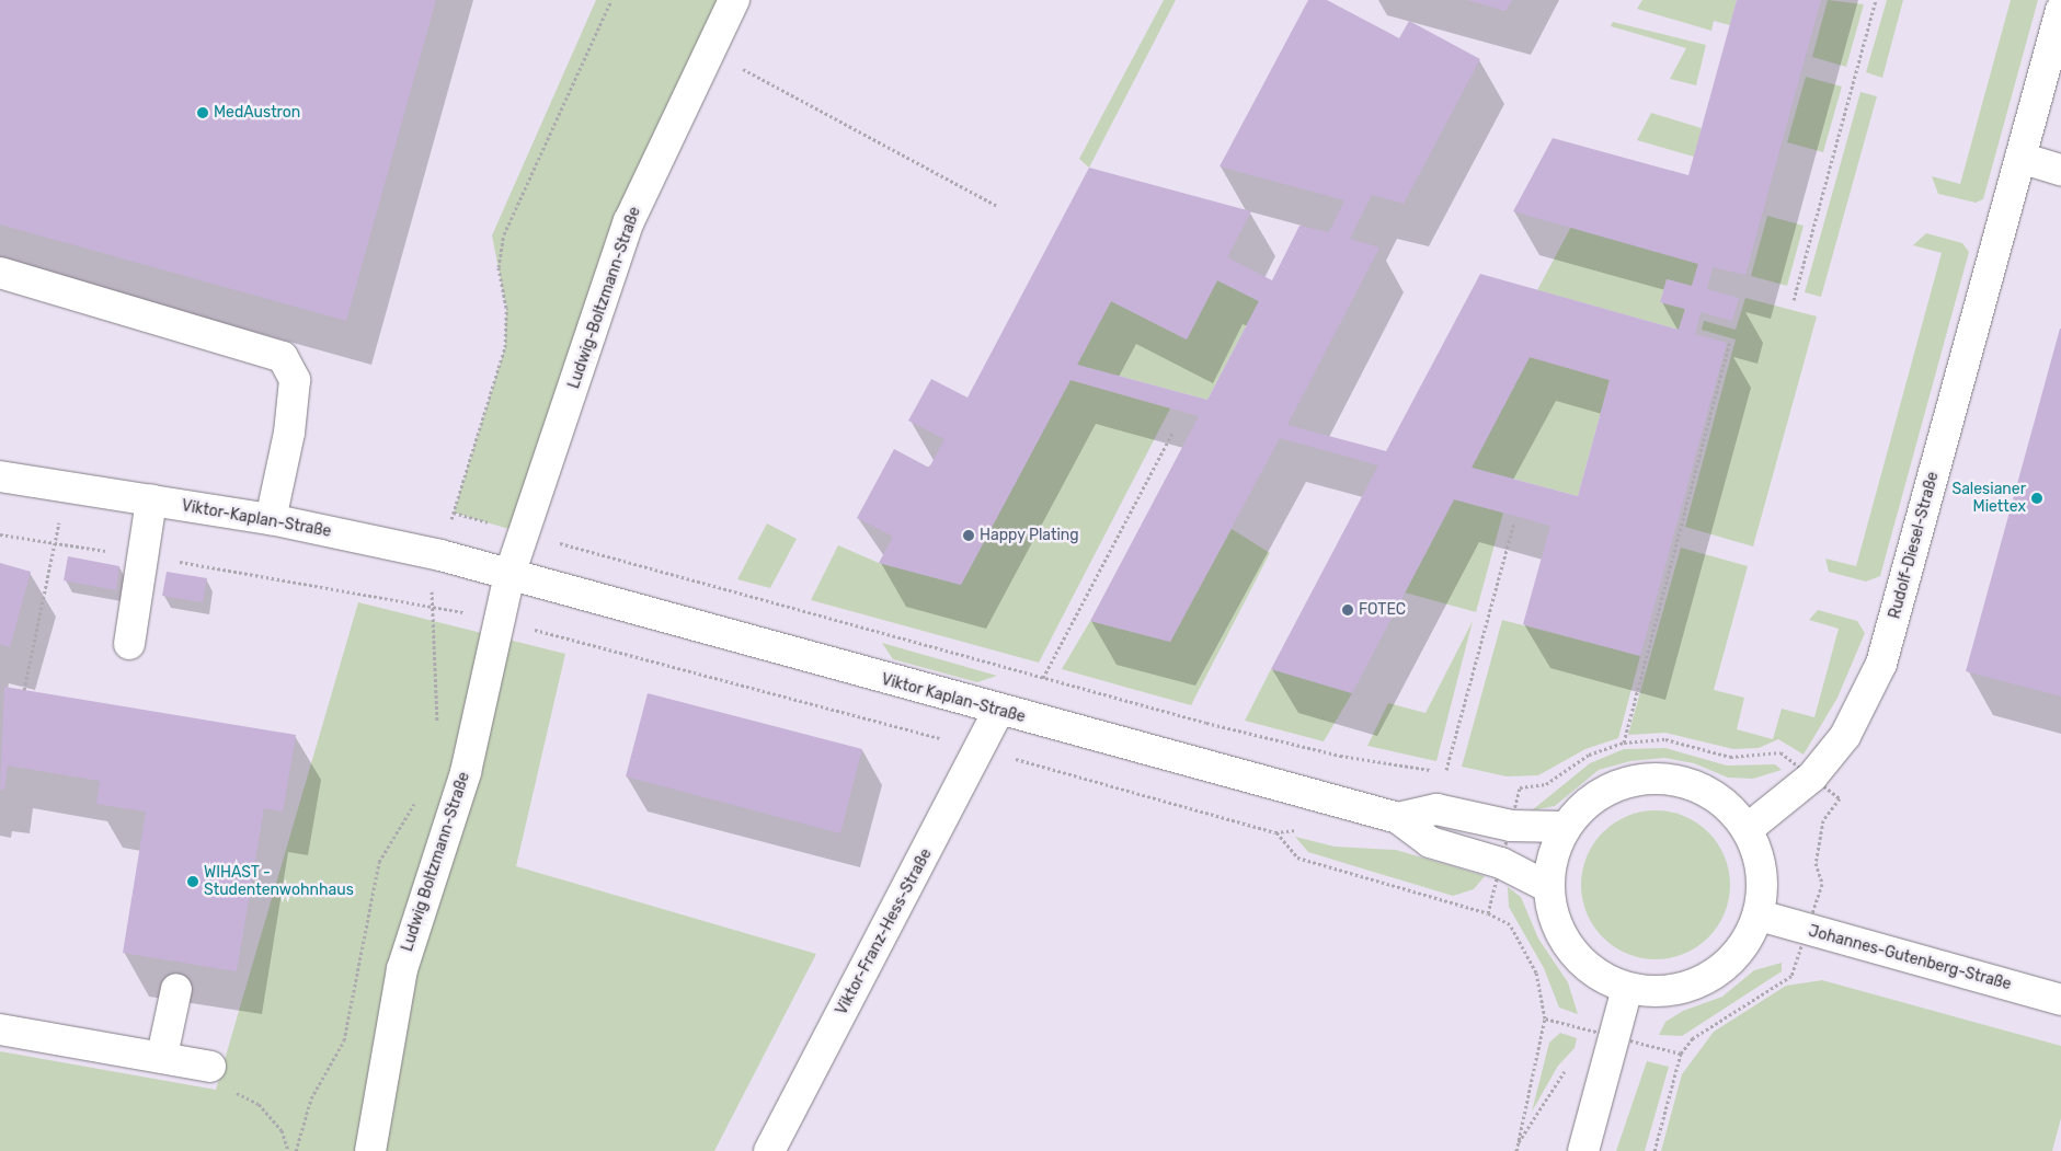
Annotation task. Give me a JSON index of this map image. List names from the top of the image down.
{
  "streets": {
    "street": [
      "Ludwig-Boltzmann-Straße",
      "Viktor-Kaplan-Straße",
      "Rudolf-Diesel-Straße",
      "Viktor Kaplan-Straße",
      "Ludwig Boltzmann-Straße",
      "Viktor-Franz-Hess-Straße",
      "Johannes-Gutenberg-Straße"
    ]
  },
  "crossings": [
    ["Ludwig-Boltzmann-Straße", "Viktor-Kaplan-Straße"],
    ["Ludwig-Boltzmann-Straße", "Viktor Kaplan-Straße"],
    ["Ludwig-Boltzmann-Straße", "Ludwig Boltzmann-Straße"],
    ["Viktor-Kaplan-Straße", "Viktor Kaplan-Straße"],
    ["Viktor-Kaplan-Straße", "Ludwig Boltzmann-Straße"],
    ["Viktor Kaplan-Straße", "Ludwig Boltzmann-Straße"],
    ["Viktor Kaplan-Straße", "Viktor-Franz-Hess-Straße"]
  ],
  "places": [
    "MedAustron",
    "Salesianer Miettex",
    "Happy Plating",
    "FOTEC",
    "WIHAST - Studentenwohnhaus"
  ]
}
